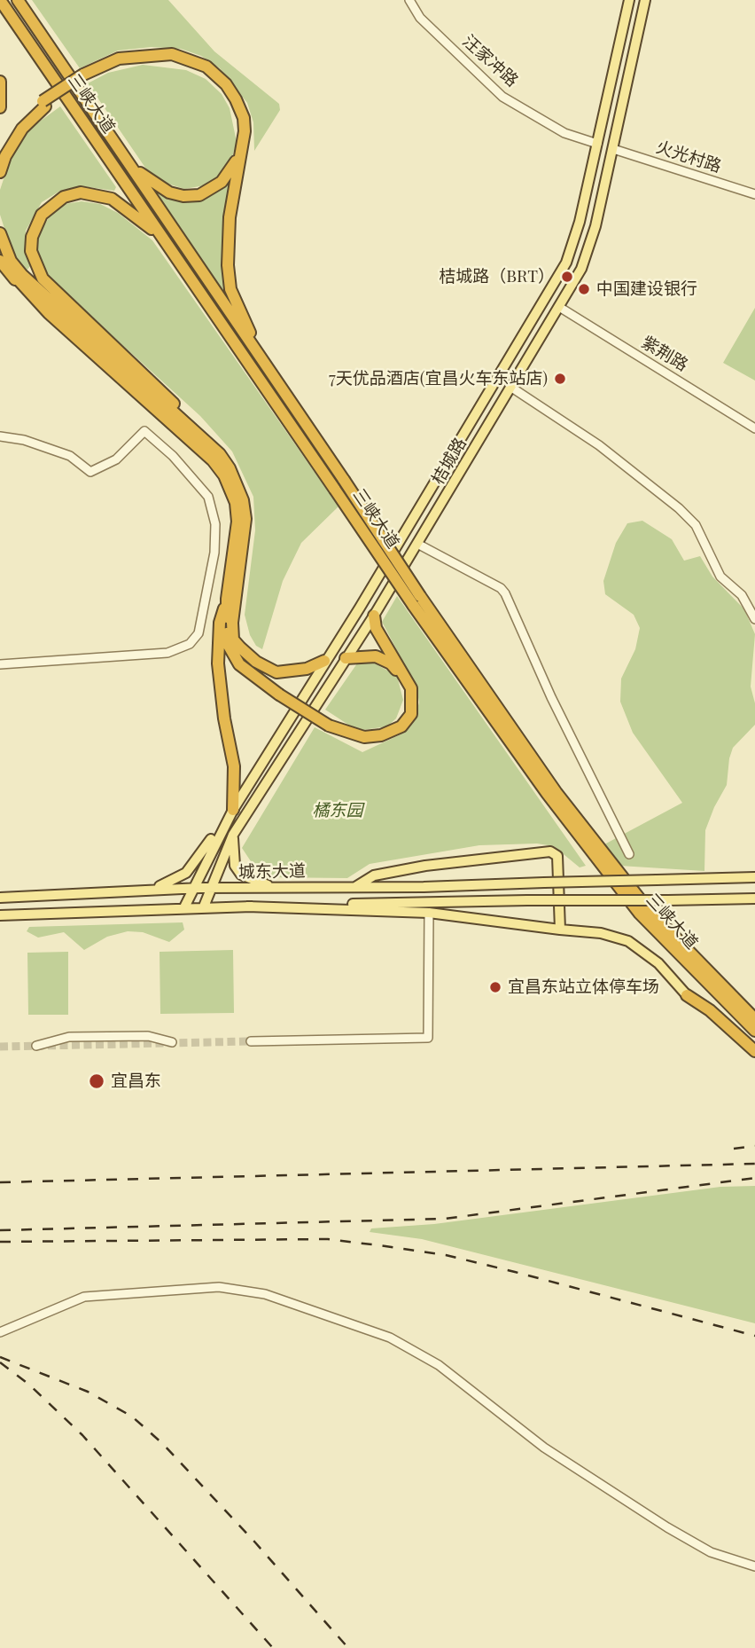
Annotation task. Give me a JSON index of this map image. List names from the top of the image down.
{
  "streets": {
    "highway": ["三峡大道"],
    "main road": ["桔城路", "城东大道"],
    "street": ["汪家冲路", "火光村路", "紫荆路"]
  },
  "crossings": [
    ["汪家冲路", "桔城路"],
    ["火光村路", "桔城路"],
    ["紫荆路", "桔城路"],
    ["桔城路", "城东大道"]
  ],
  "parks": ["橘东园"],
  "places": [
    "桔城路（BRT）",
    "中国建设银行",
    "7天优品酒店(宜昌火车东站店)",
    "宜昌东站立体停车场",
    "宜昌东"
  ]
}
